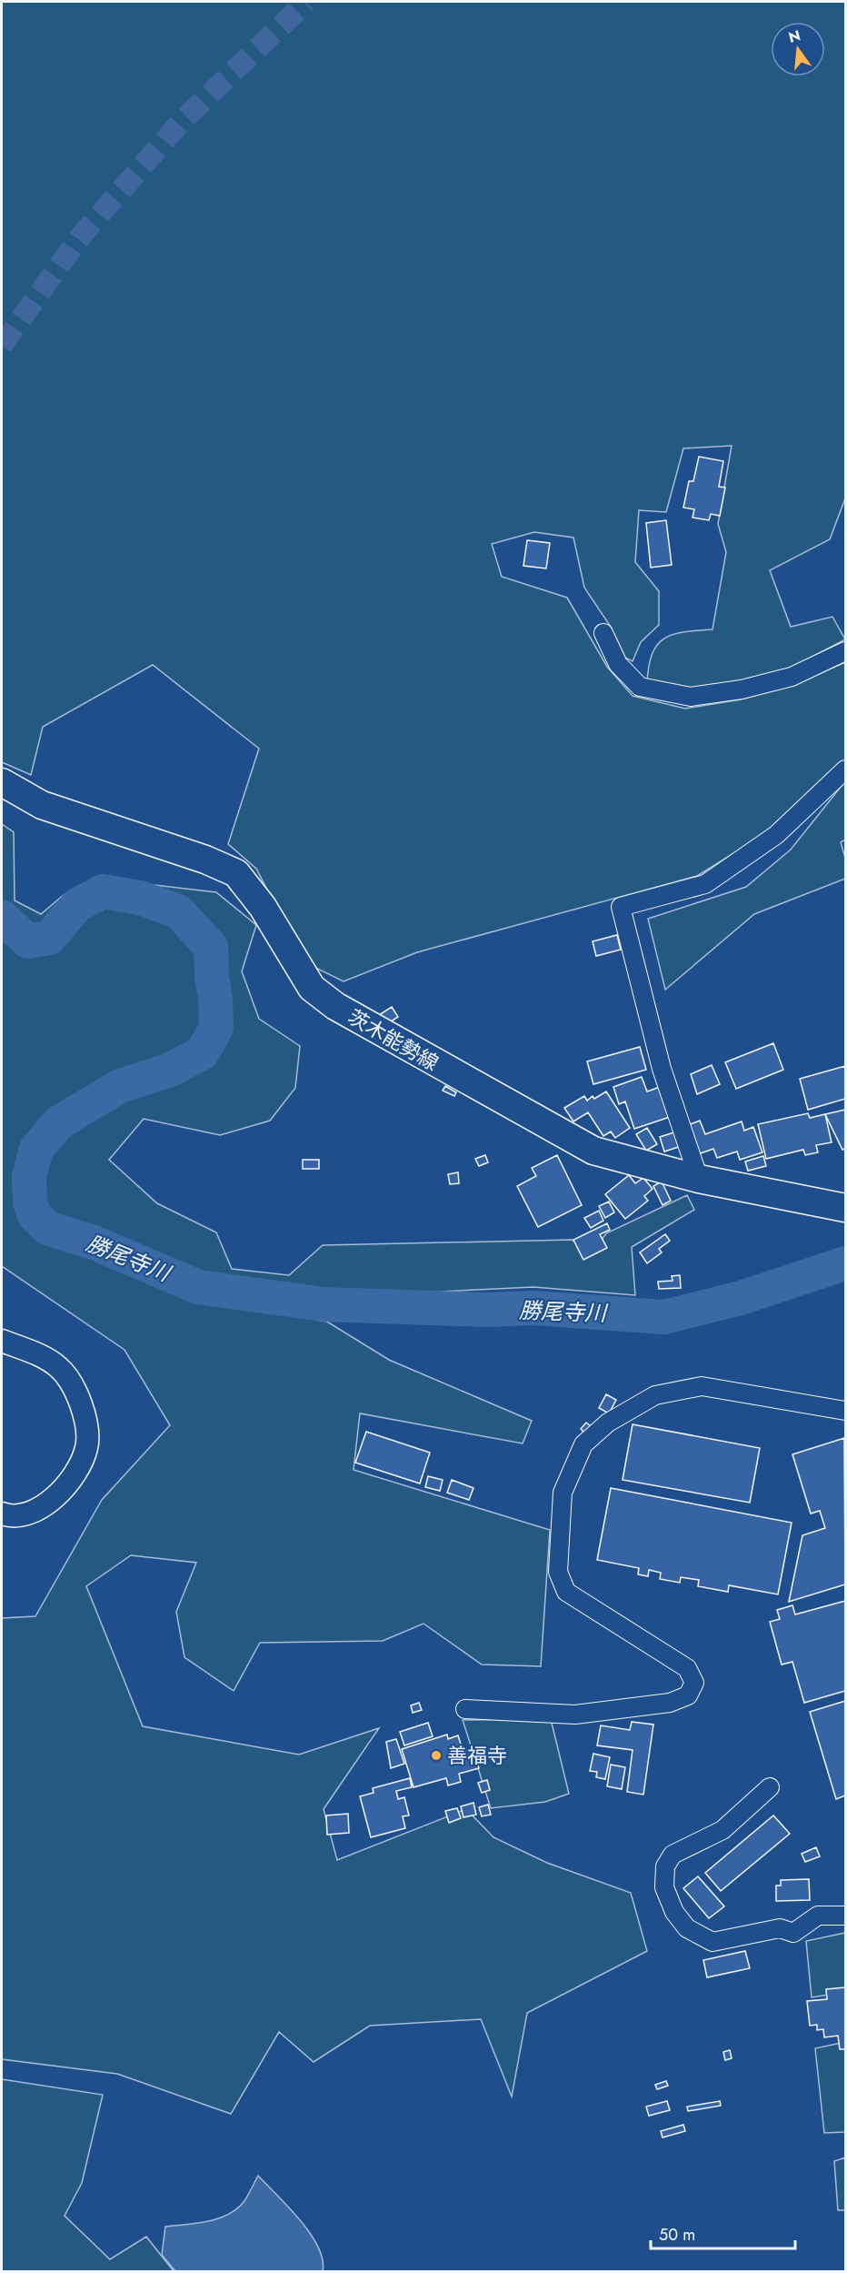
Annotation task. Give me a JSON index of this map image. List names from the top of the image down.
{
  "streets": {
    "main road": ["茨木能勢線"]
  },
  "water": ["勝尾寺川"],
  "places": ["善福寺"],
  "scale_bar": "50 m",
  "north": "top"
}
